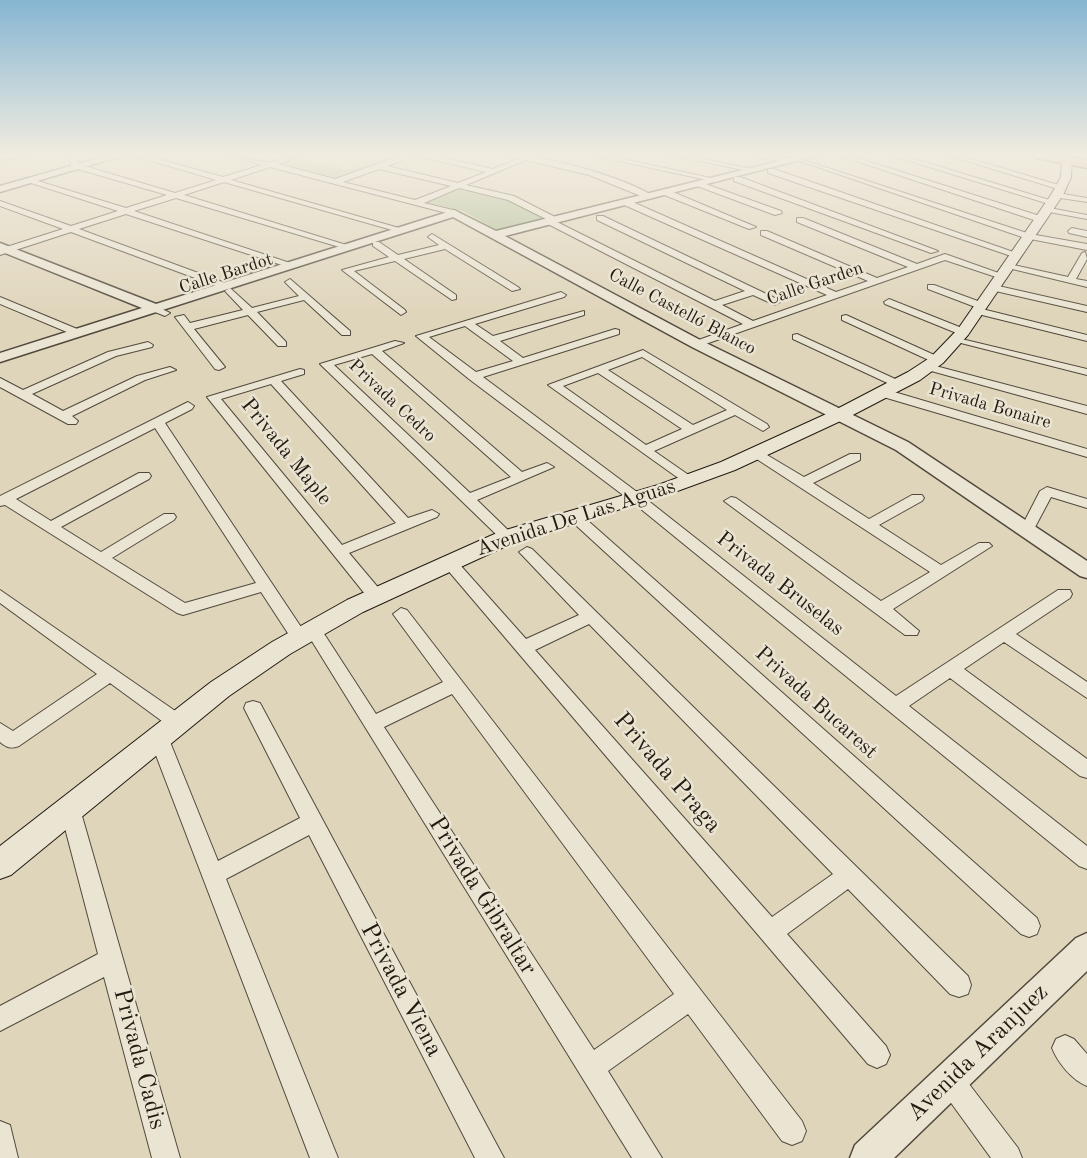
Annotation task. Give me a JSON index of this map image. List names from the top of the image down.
{
  "streets": {
    "main road": ["Avenida De Las Aguas"],
    "street": [
      "Calle Bardot",
      "Calle Garden",
      "Calle Castelló Blanco",
      "Privada Cedro",
      "Privada Bonaire",
      "Privada Maple",
      "Privada Bruselas",
      "Privada Bucarest",
      "Privada Praga",
      "Privada Gibraltar",
      "Privada Viena",
      "Avenida Aranjuez",
      "Privada Cadis"
    ]
  },
  "crossings": [
    ["Calle Bardot", "Calle Castelló Blanco"],
    ["Calle Garden", "Calle Castelló Blanco"],
    ["Calle Garden", "Avenida De Las Aguas"],
    ["Calle Castelló Blanco", "Avenida De Las Aguas"],
    ["Privada Cedro", "Avenida De Las Aguas"],
    ["Privada Bonaire", "Avenida De Las Aguas"],
    ["Privada Maple", "Avenida De Las Aguas"],
    ["Avenida De Las Aguas", "Privada Bruselas"],
    ["Avenida De Las Aguas", "Privada Bucarest"],
    ["Avenida De Las Aguas", "Privada Praga"],
    ["Avenida De Las Aguas", "Privada Gibraltar"],
    ["Avenida De Las Aguas", "Privada Cadis"]
  ]
}
